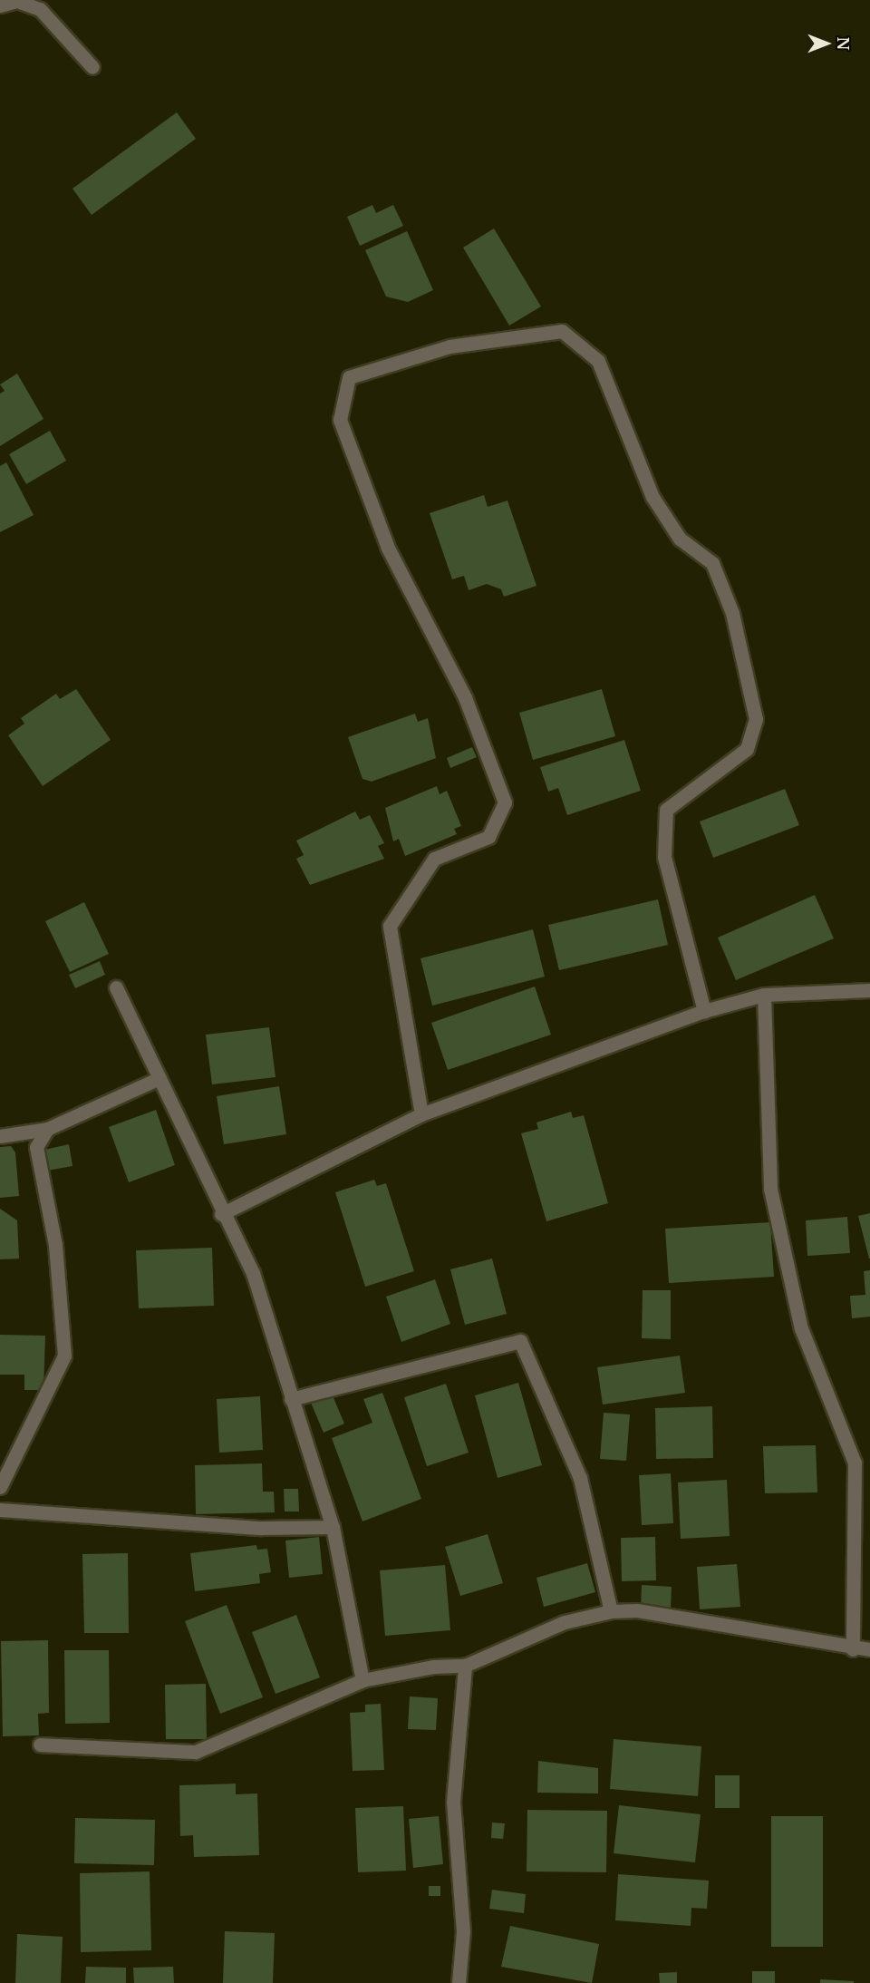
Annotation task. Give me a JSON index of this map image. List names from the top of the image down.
{
  "north": "right"
}
